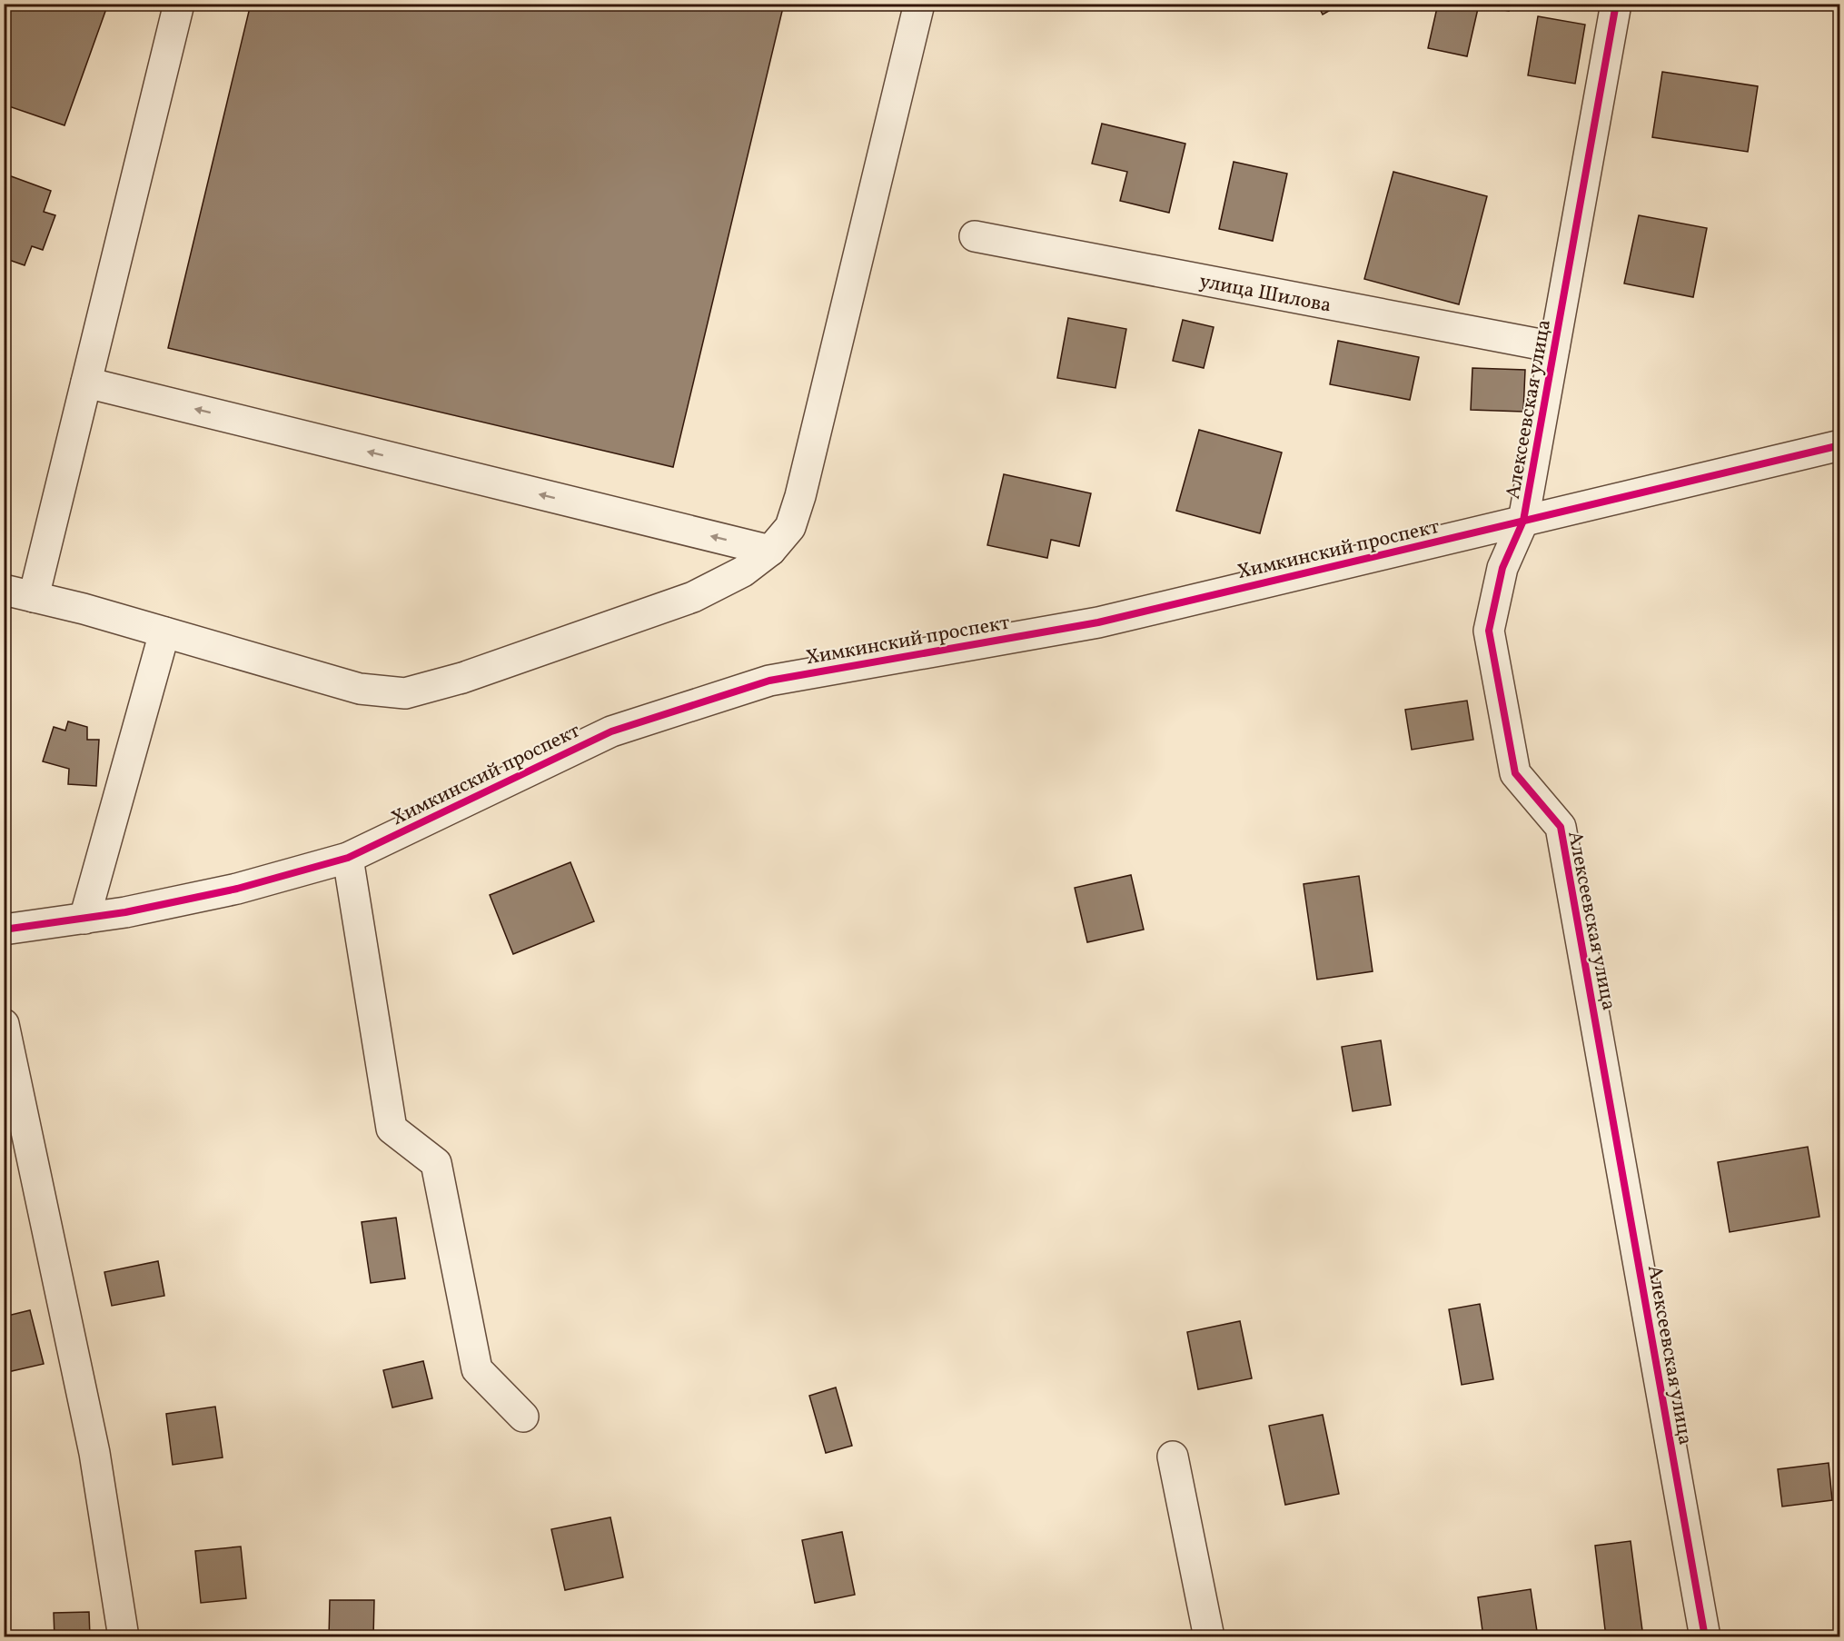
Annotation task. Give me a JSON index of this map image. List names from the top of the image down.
{
  "streets": {
    "street": ["улица Шилова", "Алексеевская улица", "Химкинский проспект"]
  },
  "crossings": [
    ["улица Шилова", "Алексеевская улица"],
    ["Алексеевская улица", "Химкинский проспект"]
  ]
}
